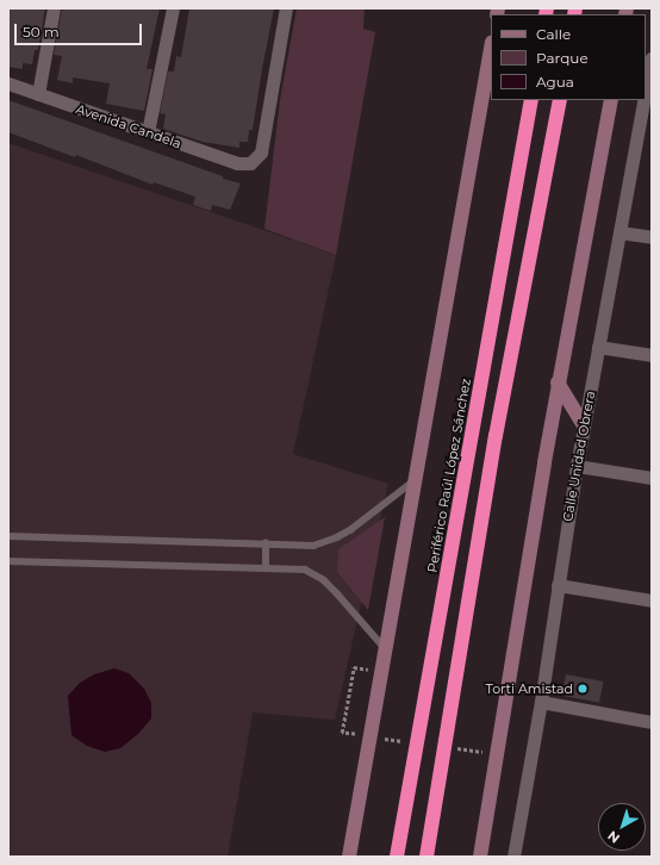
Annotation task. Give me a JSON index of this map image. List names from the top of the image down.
{
  "streets": {
    "highway": ["Periférico Raúl López Sánchez"],
    "street": ["Avenida Candela", "Calle Unidad Obrera"]
  },
  "places": ["Torti Amistad"],
  "legend": ["Calle", "Parque", "Agua"],
  "scale_bar": "50 m",
  "north": "bottom left"
}
